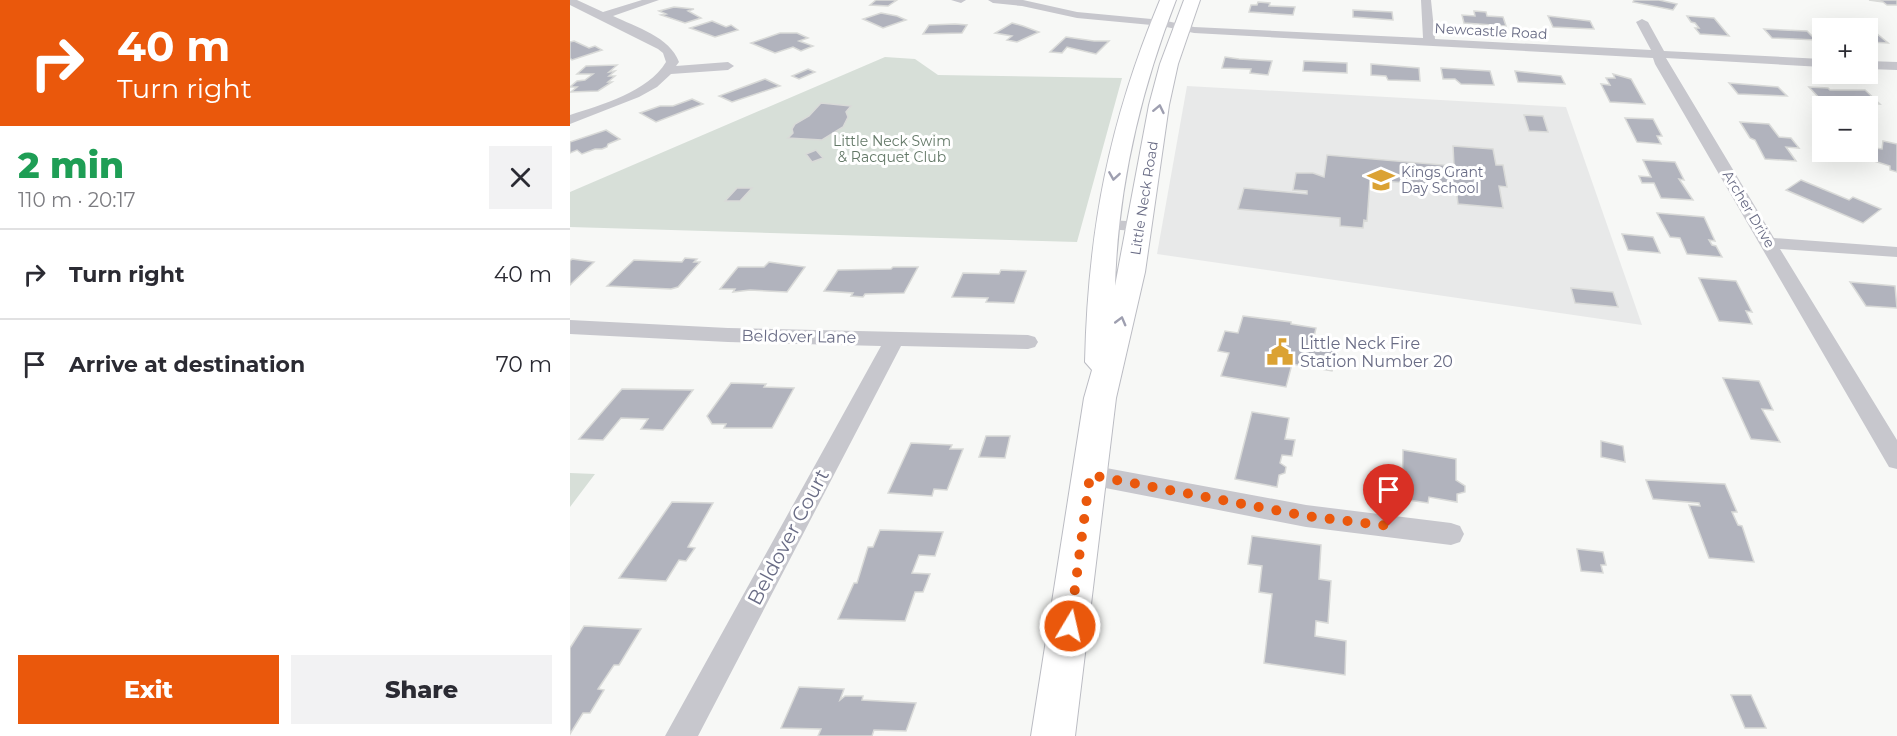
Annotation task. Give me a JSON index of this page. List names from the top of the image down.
{
  "streets": {
    "street": [
      "Newcastle Road",
      "Little Neck Road",
      "Archer Drive",
      "Beldover Lane",
      "Beldover Court"
    ]
  },
  "crossings": [
    ["Newcastle Road", "Little Neck Road"],
    ["Newcastle Road", "Archer Drive"],
    ["Beldover Lane", "Beldover Court"]
  ],
  "parks": ["Little Neck Swim & Racquet Club"],
  "places": {
    "school or university": ["Kings Grant Day School"],
    "public building": ["Little Neck Fire Station Number 20"]
  },
  "page": {
    "turn": ["40 m", "Turn right"],
    "map_buttons": ["+", "−"],
    "heading": ["2 min", "110 m · 20:17"],
    "list": [
      {
        "name": "Turn right",
        "value": "40 m"
      },
      {
        "name": "Arrive at destination",
        "value": "70 m"
      }
    ],
    "buttons": ["Exit", "Share"]
  }
}
